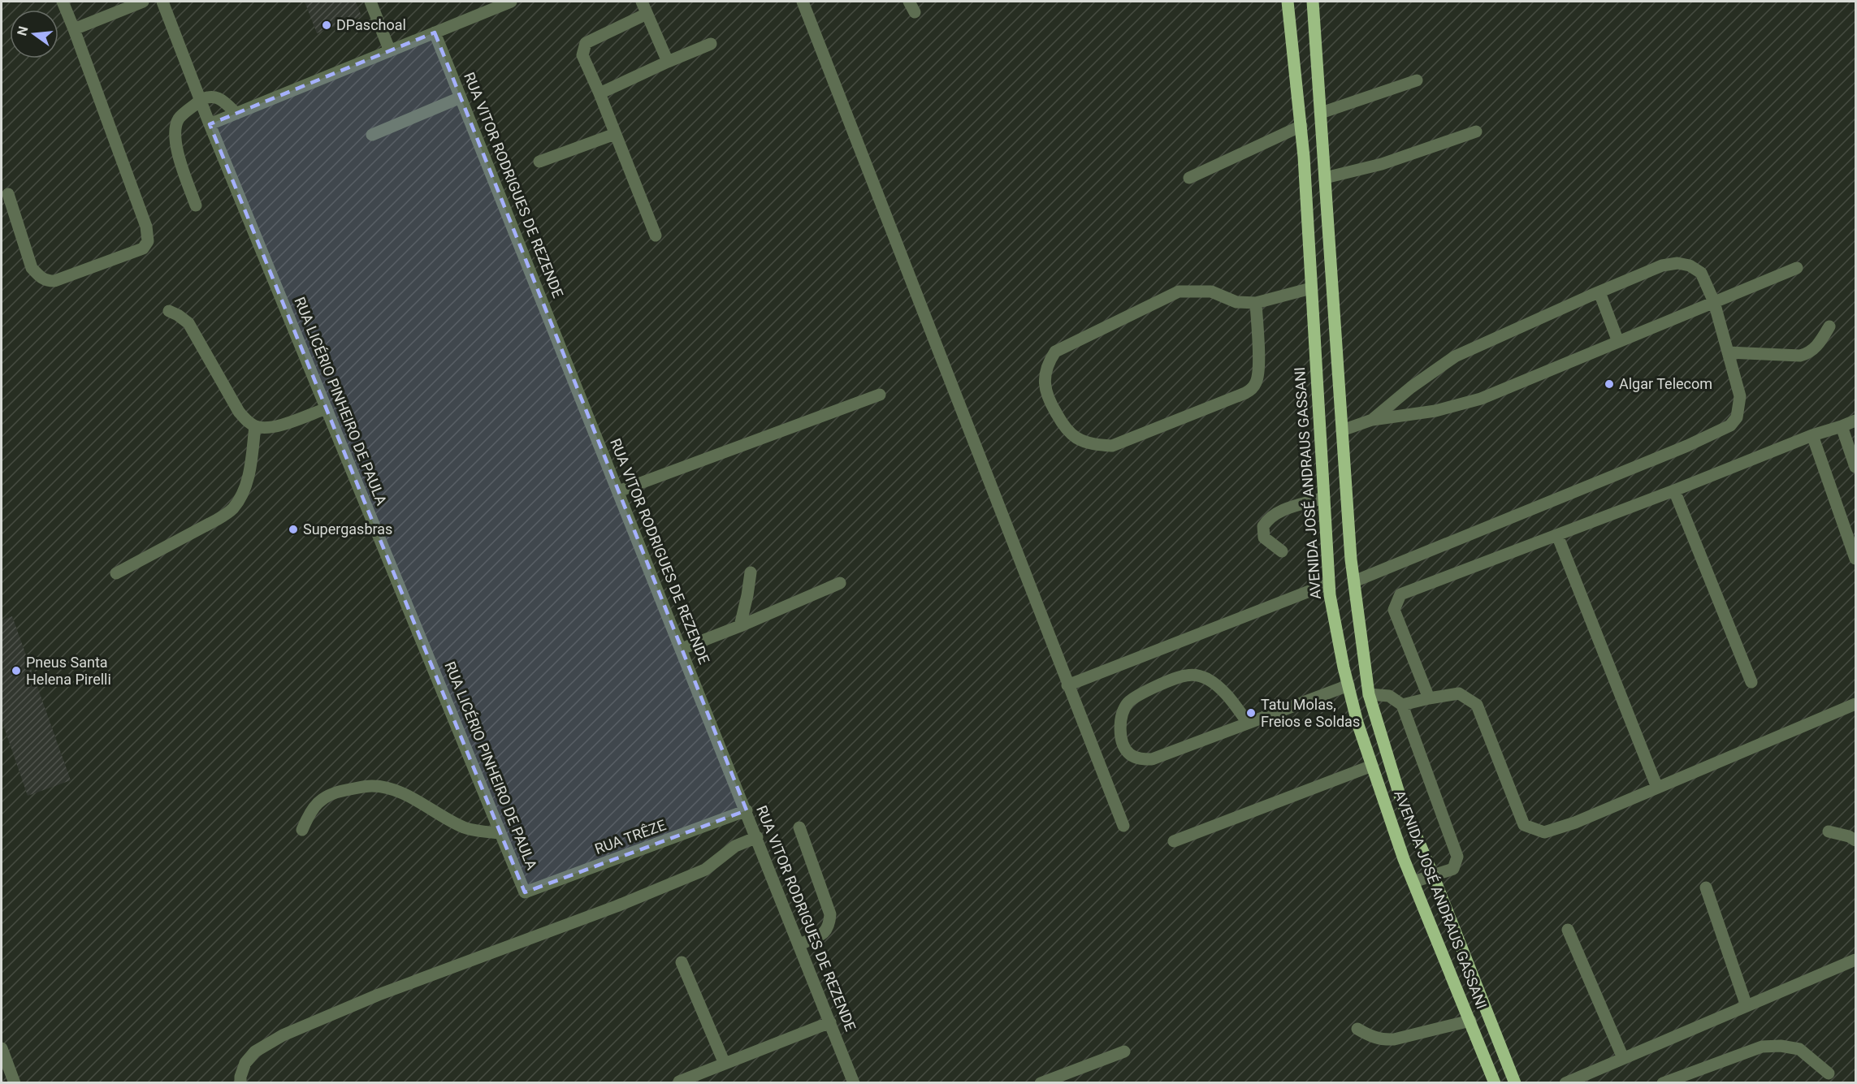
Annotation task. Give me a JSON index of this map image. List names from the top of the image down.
{
  "streets": {
    "main road": ["AVENIDA JOSÉ ANDRAUS GASSANI"],
    "street": ["RUA VITOR RODRIGUES DE REZENDE", "RUA LICÉRIO PINHEIRO DE PAULA", "RUA TRÊZE"]
  },
  "crossings": [
    ["RUA VITOR RODRIGUES DE REZENDE", "RUA TRÊZE"],
    ["RUA LICÉRIO PINHEIRO DE PAULA", "RUA TRÊZE"]
  ],
  "places": [
    "DPaschoal",
    "Algar Telecom",
    "Supergasbras",
    "Pneus Santa Helena Pirelli",
    "Tatu Molas, Freios e Soldas"
  ],
  "north": "left"
}
